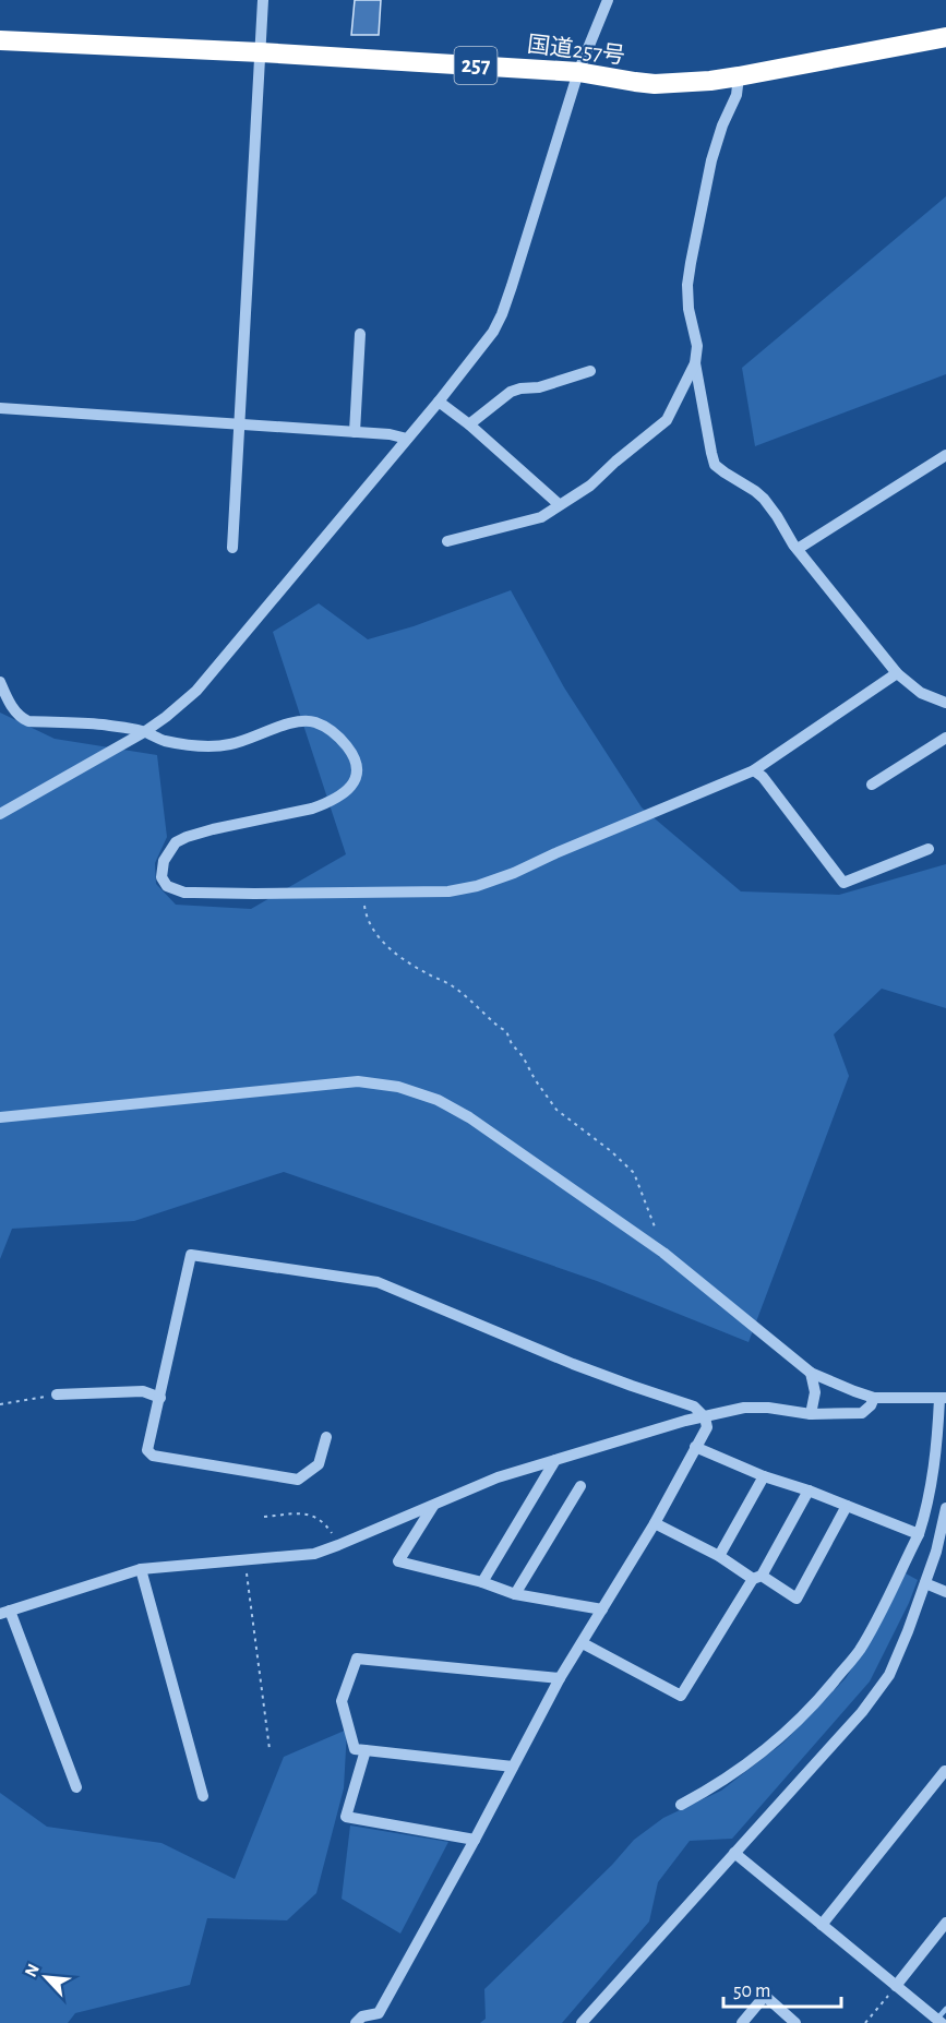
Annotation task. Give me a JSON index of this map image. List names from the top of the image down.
{
  "streets": {
    "highway": ["国道257号", "257"]
  },
  "scale_bar": "50 m",
  "north": "top left"
}
